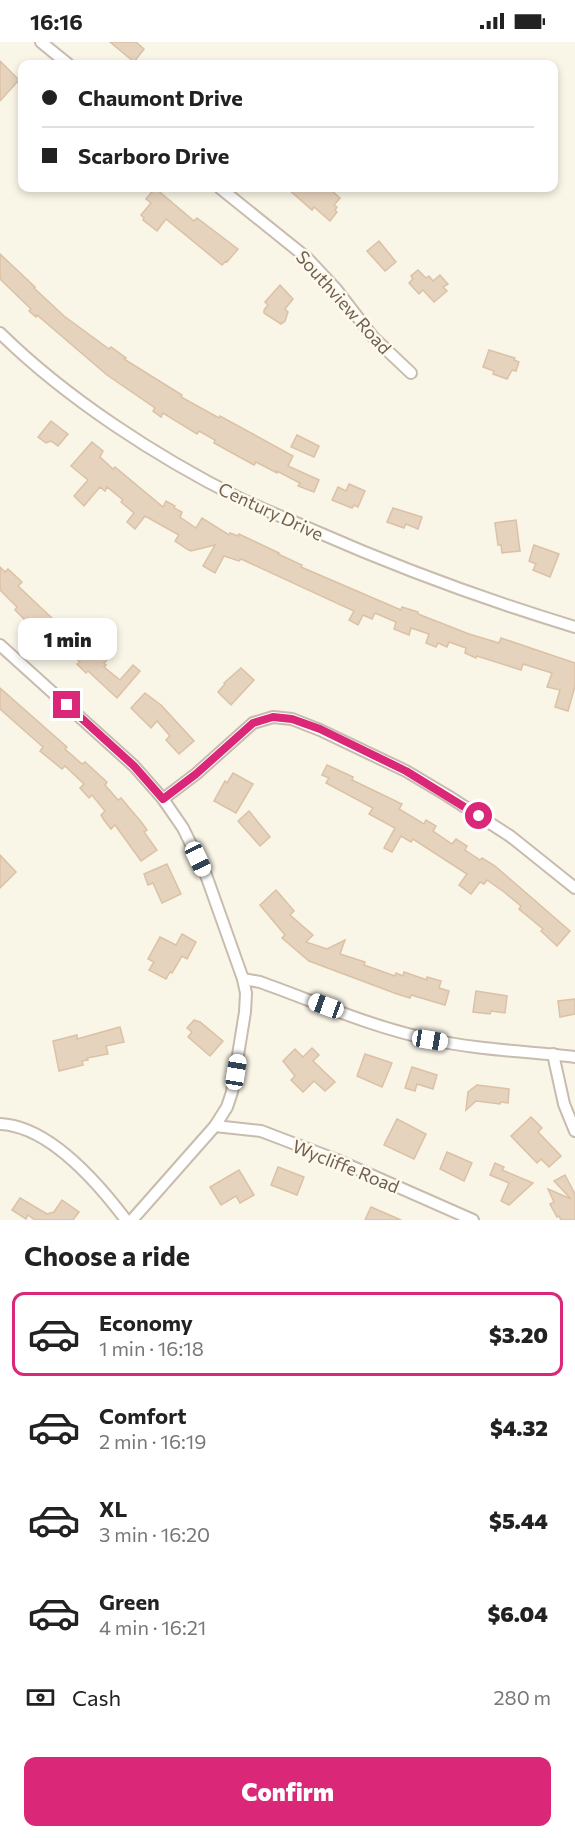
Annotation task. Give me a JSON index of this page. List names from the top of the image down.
{
  "streets": {
    "street": ["Southview Road", "Century Drive", "Wycliffe Road"]
  },
  "page": {
    "status": "16:16",
    "banner": ["Chaumont Drive", "Scarboro Drive"],
    "bubble": "1 min",
    "heading": "Choose a ride",
    "list": [
      {
        "name": "Economy",
        "note": "1 min · 16:18",
        "value": "$3.20"
      },
      {
        "name": "Comfort",
        "note": "2 min · 16:19",
        "value": "$4.32"
      },
      {
        "name": "XL",
        "note": "3 min · 16:20",
        "value": "$5.44"
      },
      {
        "name": "Green",
        "note": "4 min · 16:21",
        "value": "$6.04"
      }
    ],
    "pay": ["Cash", "280 m"],
    "buttons": "Confirm"
  }
}
